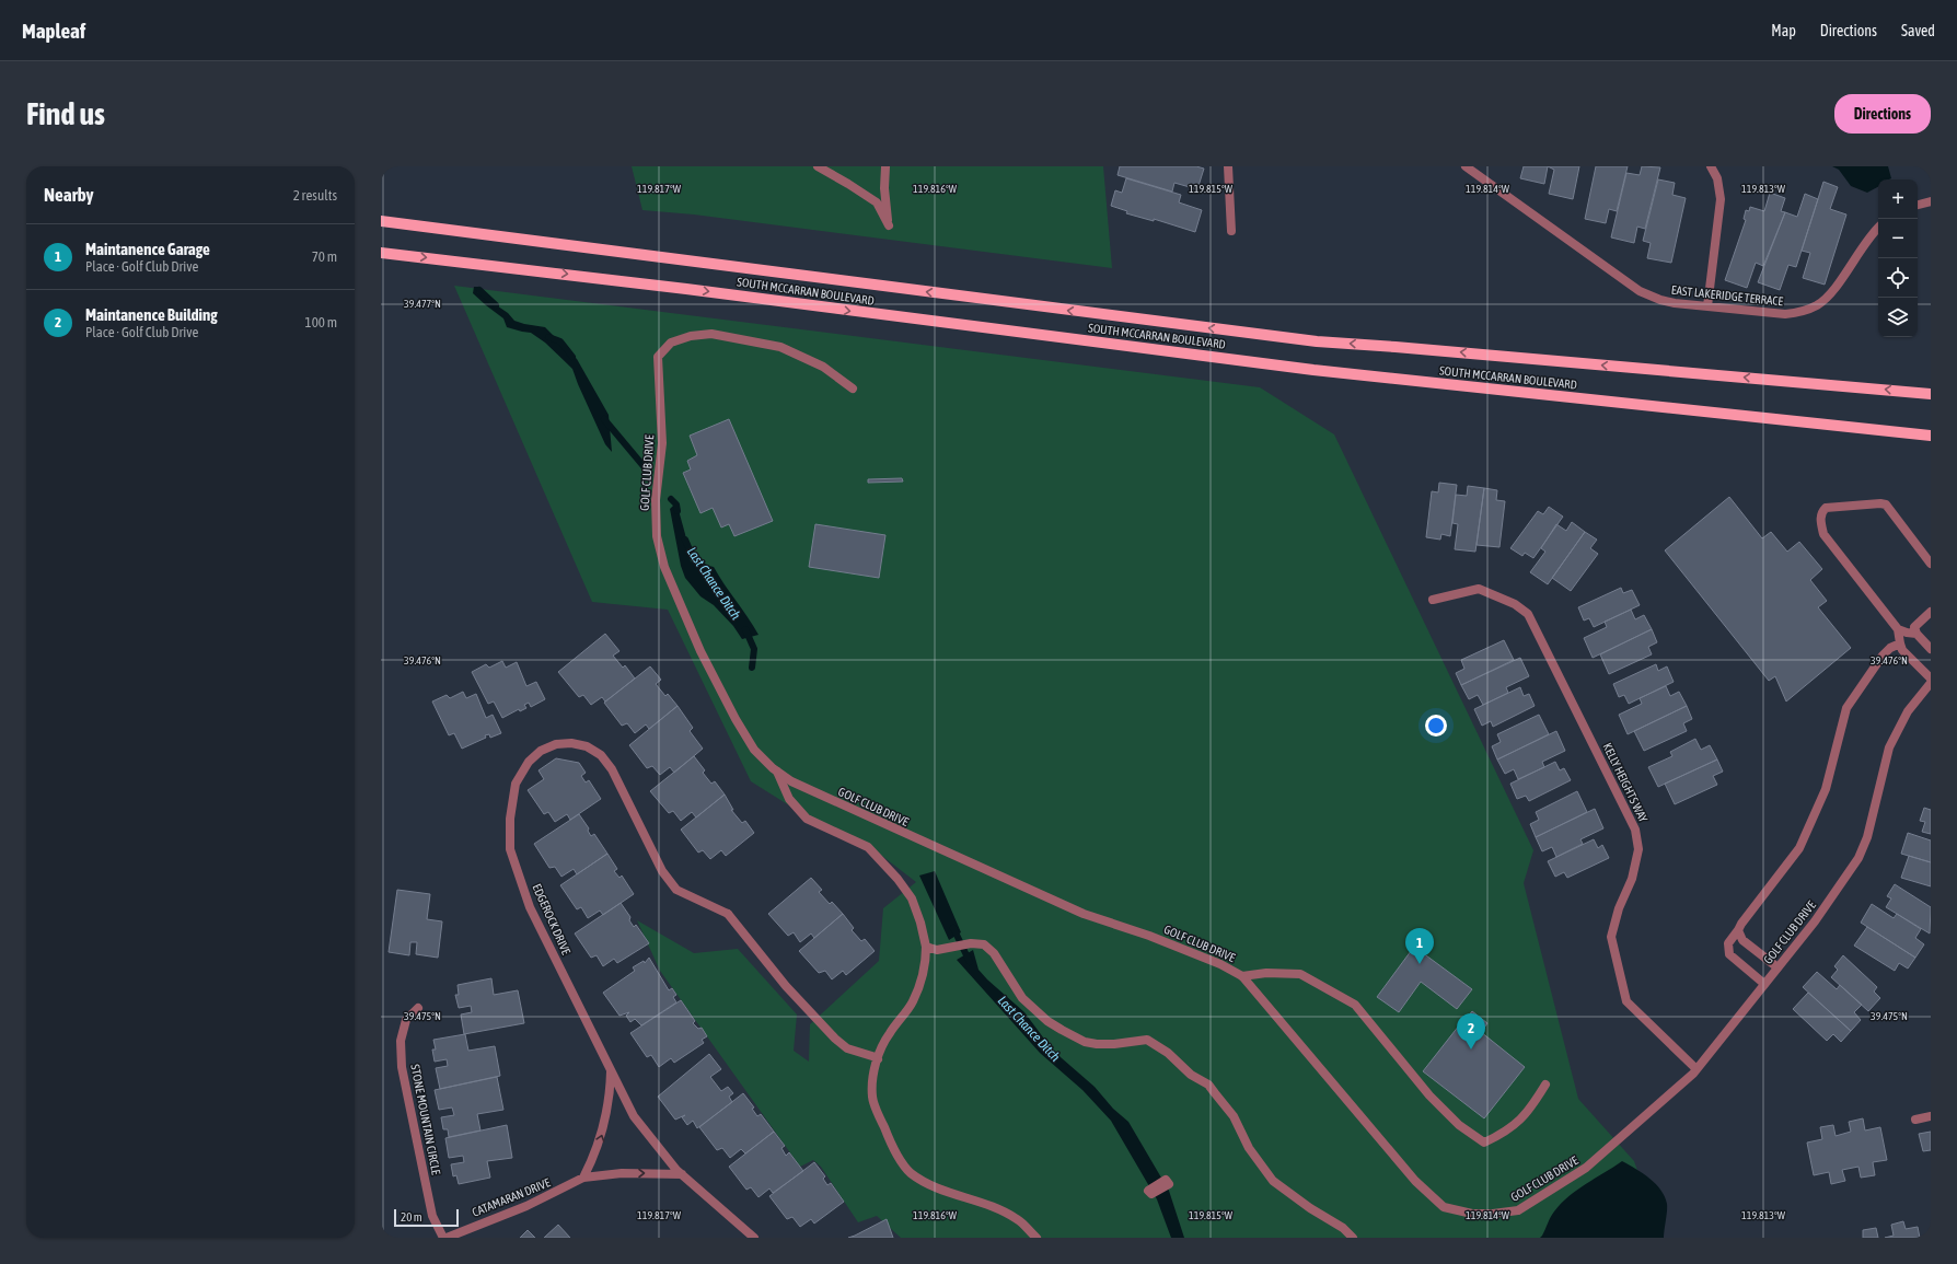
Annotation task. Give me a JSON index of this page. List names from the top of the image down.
{
  "streets": {
    "main road": ["SOUTH MCCARRAN BOULEVARD"],
    "street": [
      "EAST LAKERIDGE TERRACE",
      "GOLF CLUB DRIVE",
      "KELLY HEIGHTS WAY",
      "EDGEROCK DRIVE",
      "STONE MOUNTAIN CIRCLE",
      "CATAMARAN DRIVE"
    ]
  },
  "crossings": [
    ["GOLF CLUB DRIVE", "KELLY HEIGHTS WAY"],
    ["EDGEROCK DRIVE", "CATAMARAN DRIVE"]
  ],
  "one_way": ["CATAMARAN DRIVE"],
  "water": ["Last Chance Ditch"],
  "scale_bar": "20 m",
  "page": {
    "header": "Mapleaf",
    "nav": ["Map", "Directions", "Saved"],
    "buttons": "Directions",
    "title": "Find us",
    "heading": ["Nearby", "2 results"],
    "map_buttons": ["+", "−"],
    "list": [
      {
        "mark": "1",
        "name": "Maintanence Garage",
        "note": "Place · Golf Club Drive",
        "value": "70 m"
      },
      {
        "mark": "2",
        "name": "Maintanence Building",
        "note": "Place · Golf Club Drive",
        "value": "100 m"
      }
    ],
    "pins": ["1", "2"],
    "scale": "20 m"
  },
  "coordinates": [
    "119.817°W",
    "119.816°W",
    "119.815°W",
    "119.814°W",
    "119.813°W",
    "39.477°N",
    "39.476°N",
    "39.475°N"
  ]
}
